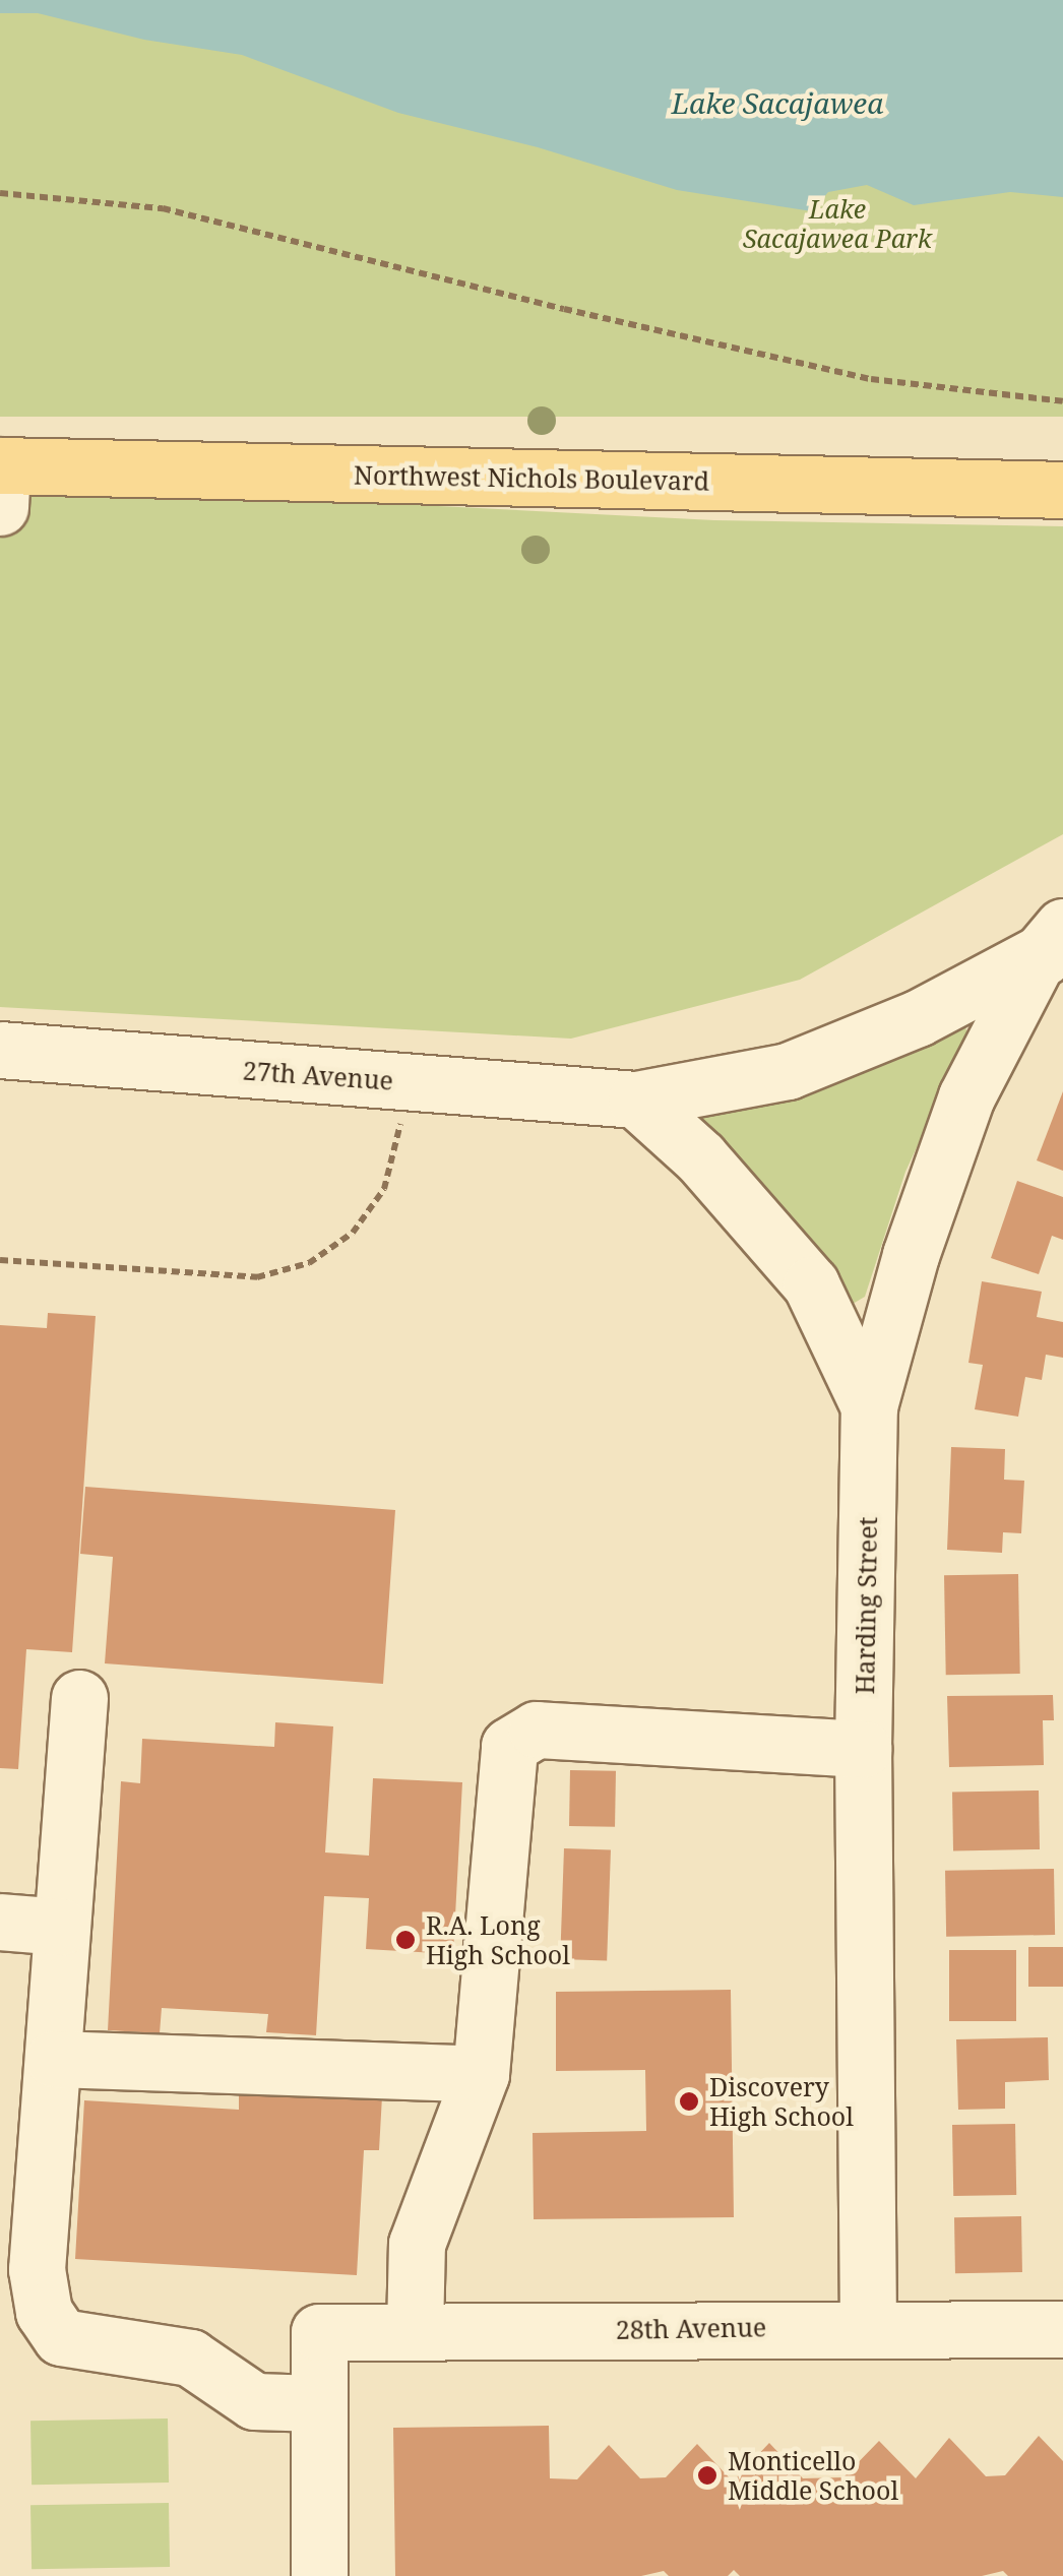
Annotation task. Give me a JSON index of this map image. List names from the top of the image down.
{
  "streets": {
    "main road": ["Northwest Nichols Boulevard"],
    "street": ["27th Avenue", "Harding Street", "28th Avenue"]
  },
  "crossings": [
    ["27th Avenue", "Harding Street"],
    ["Harding Street", "28th Avenue"]
  ],
  "water": ["Lake Sacajawea"],
  "parks": ["Lake Sacajawea Park"],
  "places": ["R.A. Long High School", "Discovery High School", "Monticello Middle School"]
}
